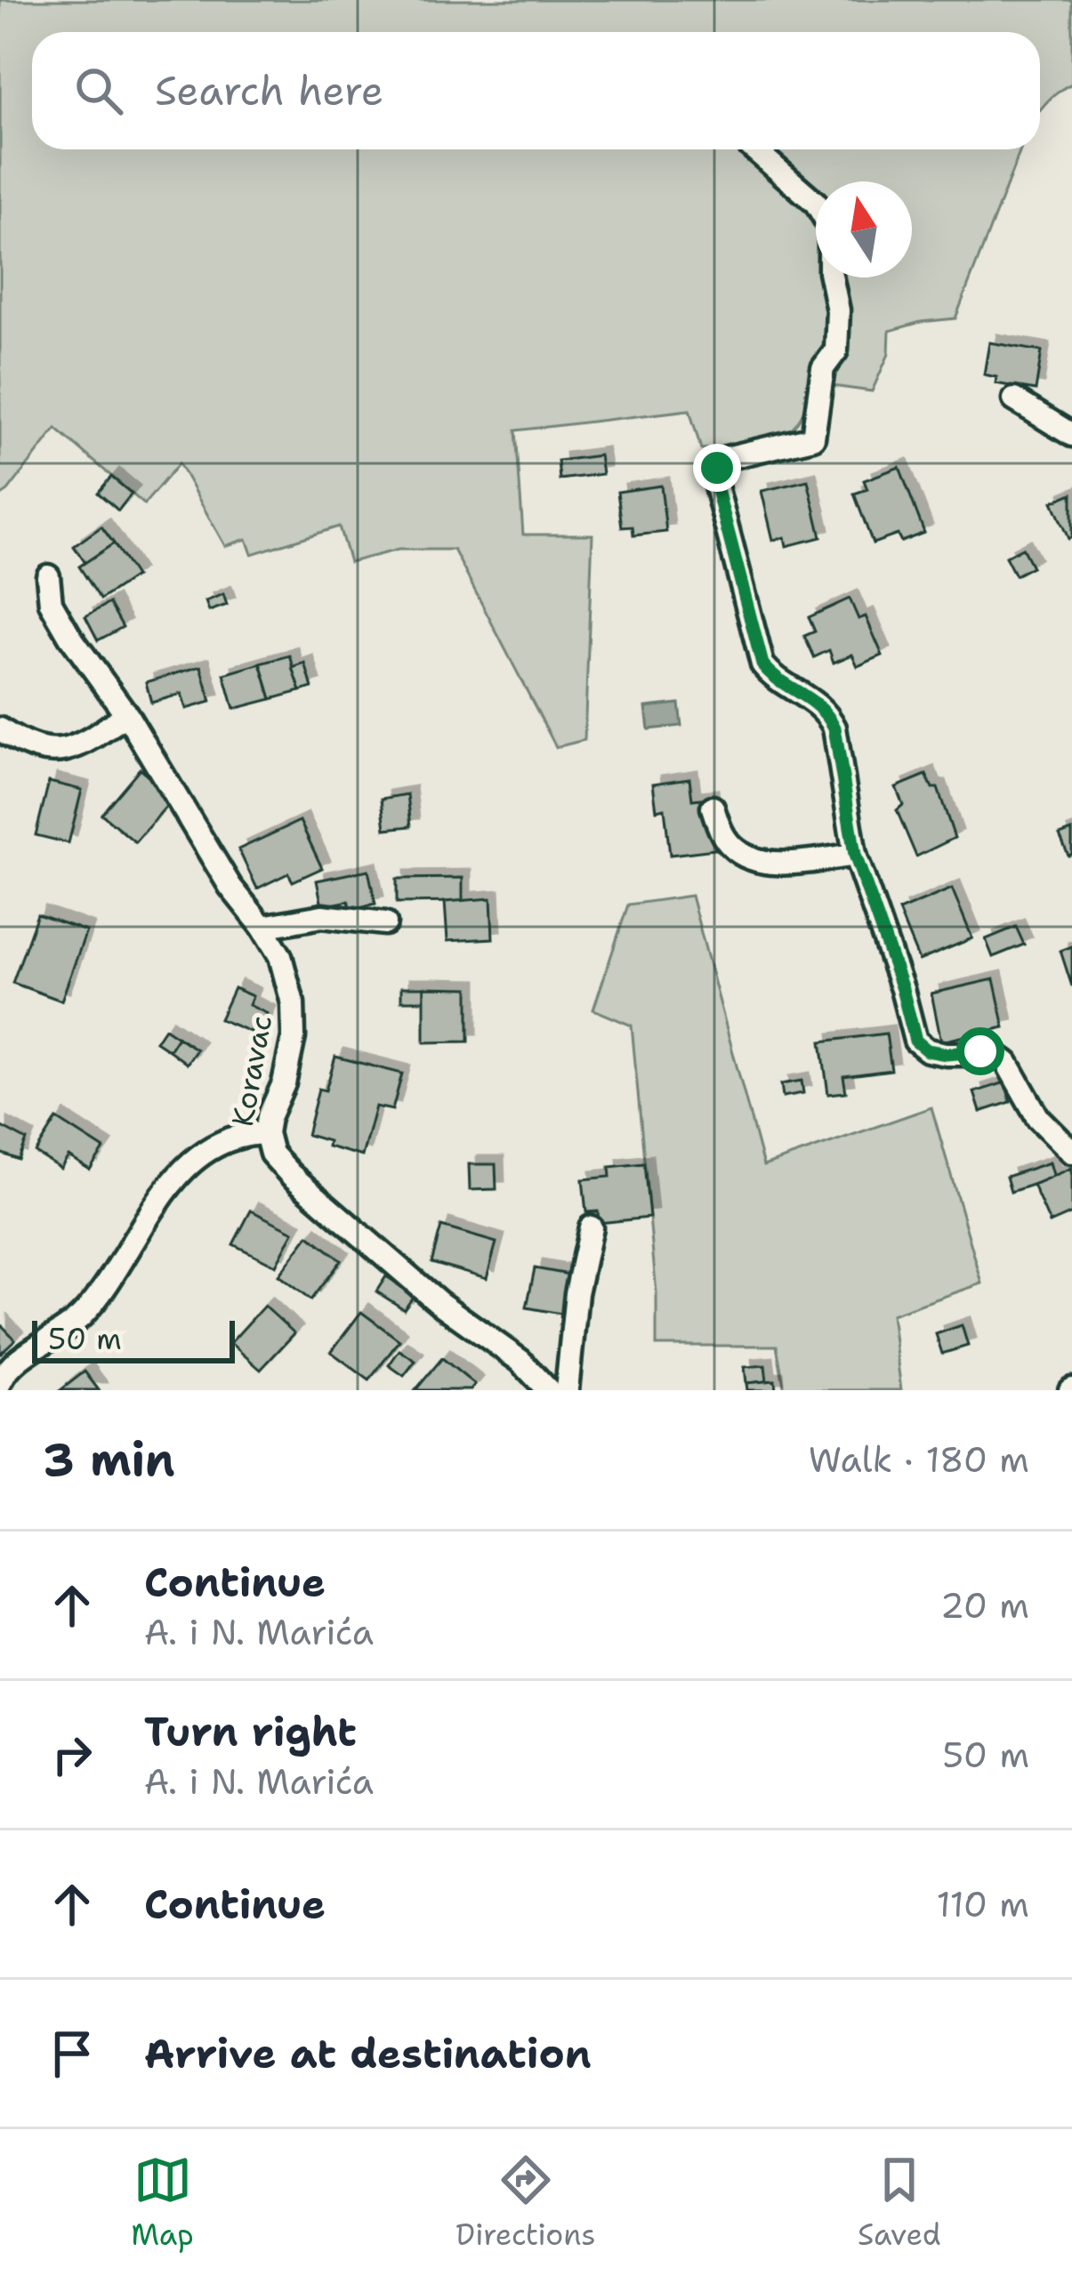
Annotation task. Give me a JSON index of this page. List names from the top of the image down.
{
  "streets": {
    "street": ["Koravac"]
  },
  "scale_bar": "50 m",
  "north": "top",
  "page": {
    "search": "Search here",
    "scale": "50 m",
    "heading": ["3 min", "Walk · 180 m"],
    "list": [
      ["Continue", "A. i N. Marića", "20 m"],
      ["Turn right", "A. i N. Marića", "50 m"],
      ["Continue", "110 m"],
      "Arrive at destination"
    ],
    "nav": ["Map", "Directions", "Saved"]
  }
}
